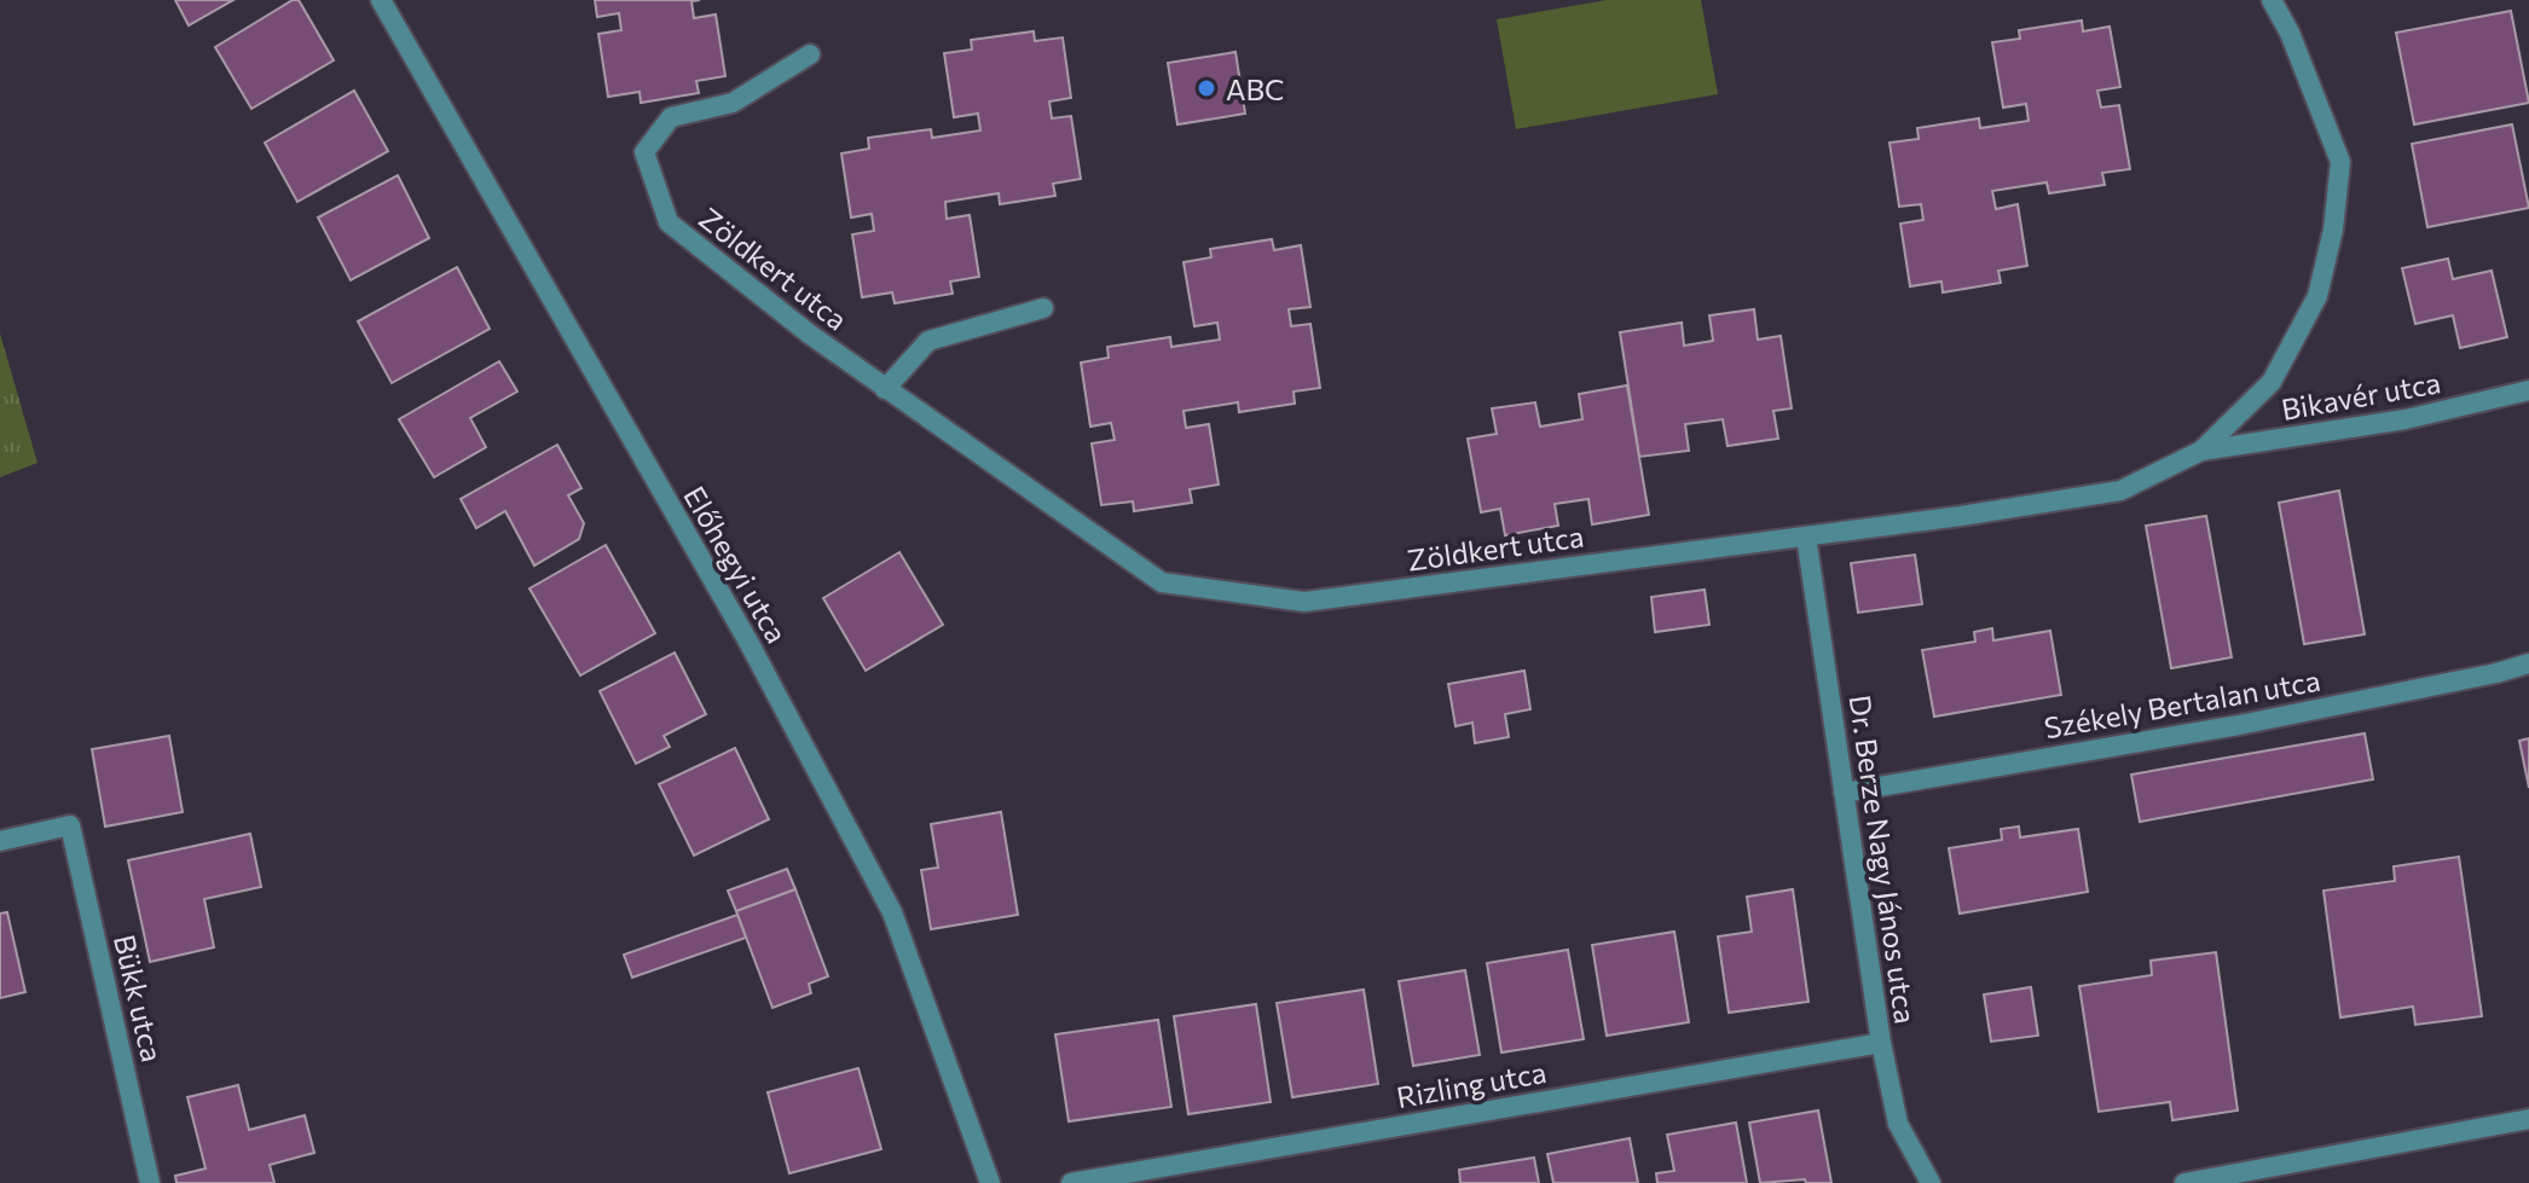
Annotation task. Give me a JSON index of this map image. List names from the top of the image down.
{
  "streets": {
    "street": [
      "Zöldkert utca",
      "Bikavér utca",
      "Előhegyi utca",
      "Székely Bertalan utca",
      "Dr. Berze Nagy János utca",
      "Bükk utca",
      "Rizling utca"
    ]
  },
  "crossings": [
    ["Zöldkert utca", "Bikavér utca"],
    ["Zöldkert utca", "Dr. Berze Nagy János utca"],
    ["Székely Bertalan utca", "Dr. Berze Nagy János utca"],
    ["Dr. Berze Nagy János utca", "Rizling utca"]
  ],
  "places": ["ABC"]
}
